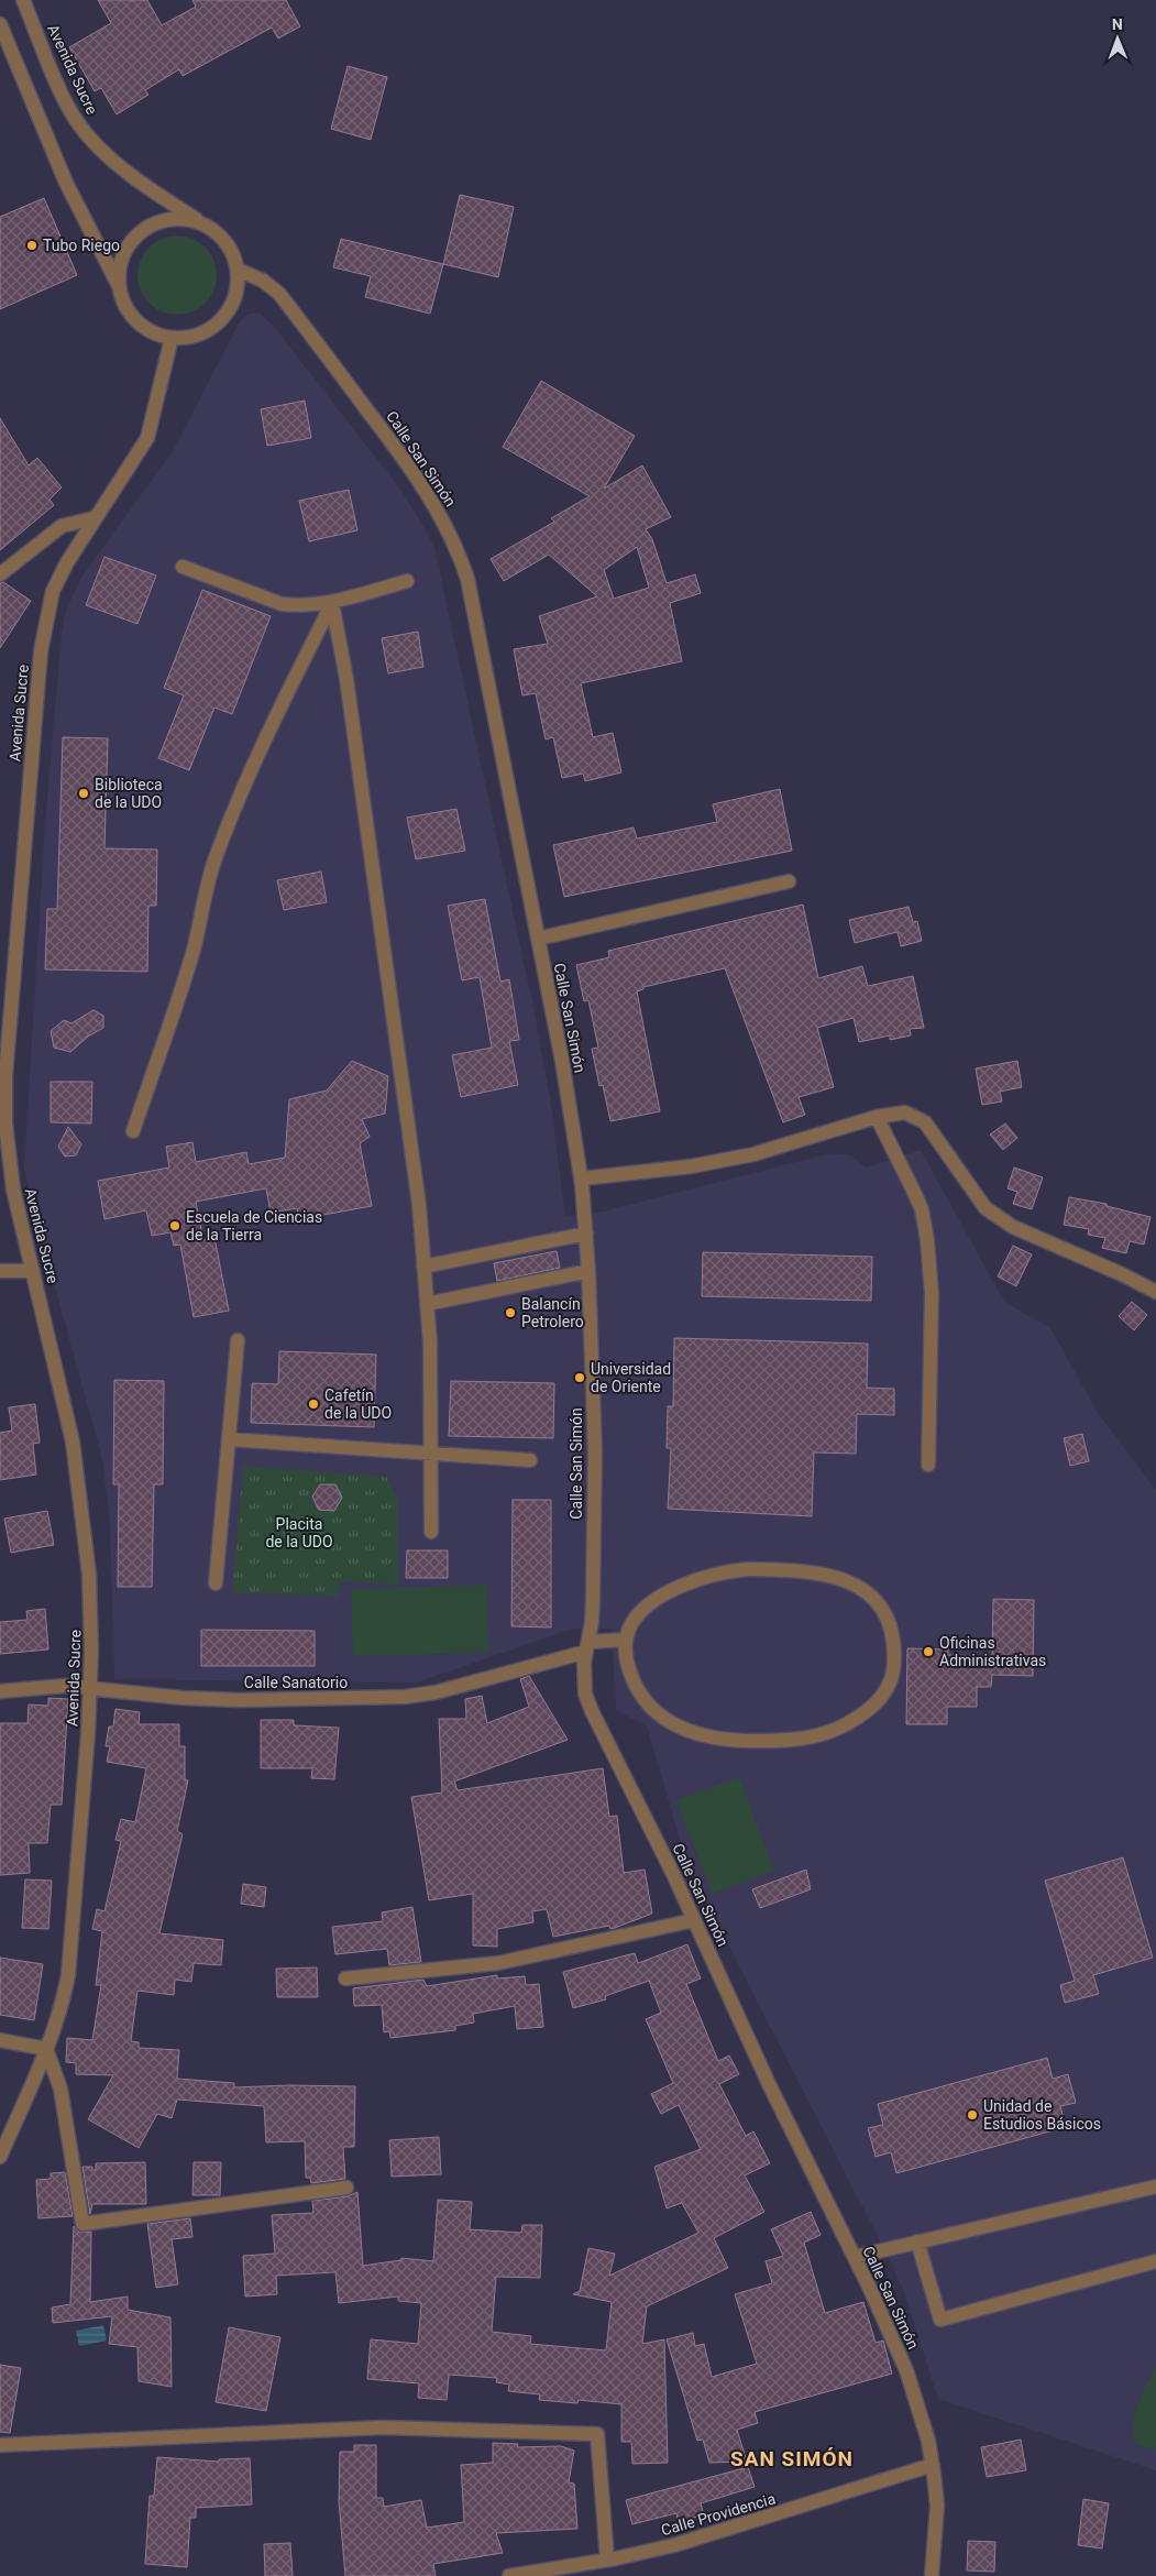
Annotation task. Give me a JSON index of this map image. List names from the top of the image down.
{
  "streets": {
    "street": [
      "Avenida Sucre",
      "Calle San Simón",
      "Calle Sanatorio",
      "Calle Providencia"
    ]
  },
  "crossings": [
    ["Avenida Sucre", "Calle San Simón"],
    ["Avenida Sucre", "Calle Sanatorio"],
    ["Calle San Simón", "Calle Sanatorio"],
    ["Calle San Simón", "Calle Providencia"]
  ],
  "districts": ["SAN SIMÓN"],
  "parks": ["Placita de la UDO"],
  "places": [
    "Tubo Riego",
    "Biblioteca de la UDO",
    "Escuela de Ciencias de la Tierra",
    "Balancín Petrolero",
    "Universidad de Oriente",
    "Cafetín de la UDO",
    "Oficinas Administrativas",
    "Unidad de Estudios Básicos"
  ],
  "north": "top"
}
